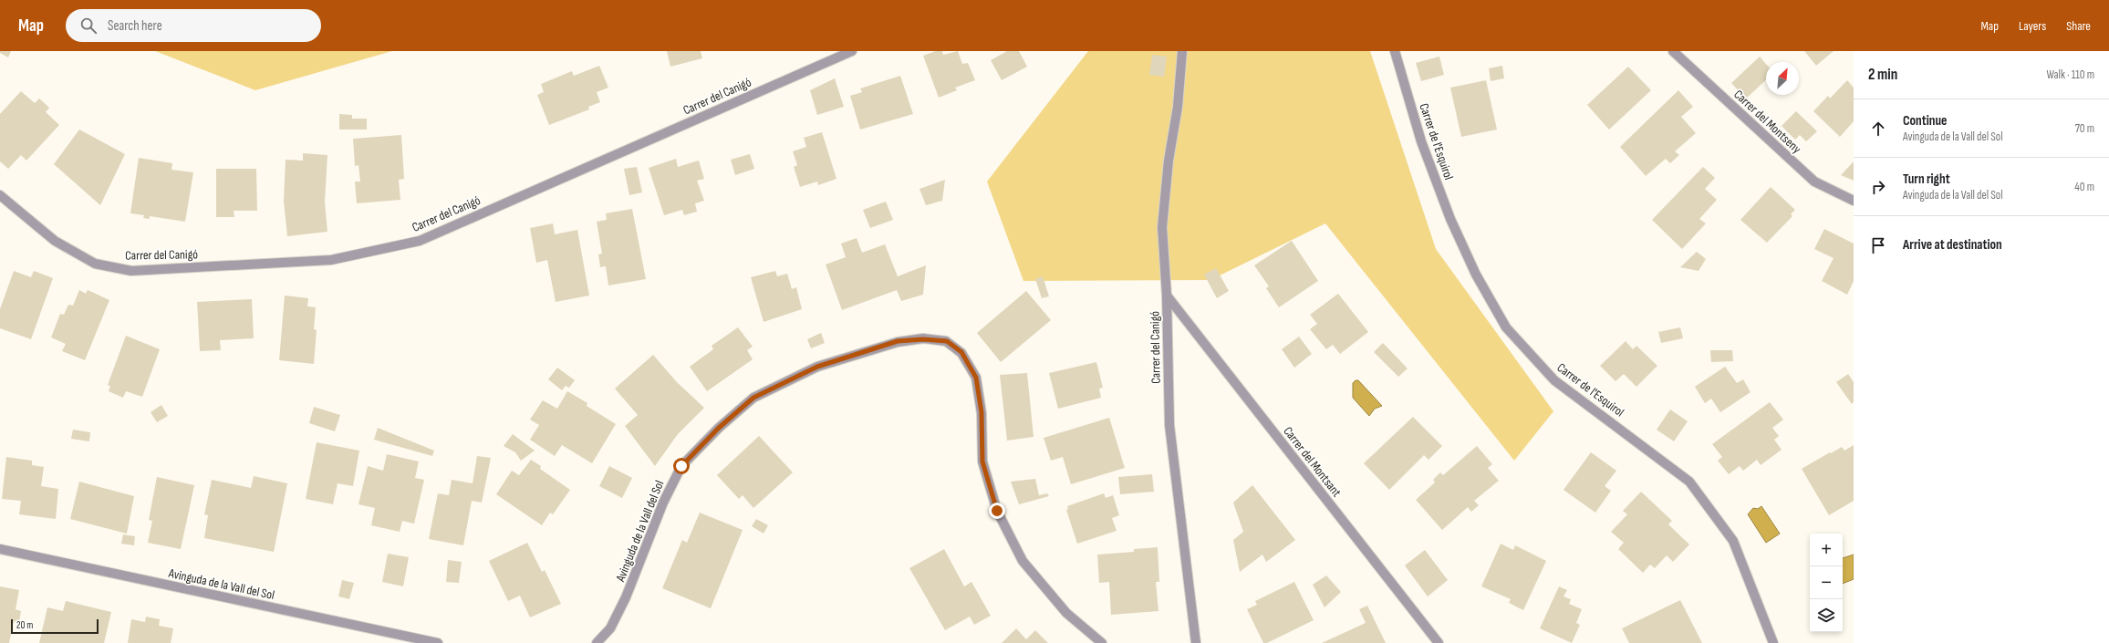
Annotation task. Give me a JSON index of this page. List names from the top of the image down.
{
  "streets": {
    "street": [
      "Carrer del Canigó",
      "Carrer del Montseny",
      "Carrer de l'Esquirol",
      "Carrer del Montsant",
      "Avinguda de la Vall del Sol"
    ]
  },
  "crossings": [
    ["Carrer del Canigó", "Carrer del Montsant"]
  ],
  "scale_bar": "20 m",
  "north": "top right",
  "page": {
    "header": "Map",
    "search": "Search here",
    "nav": ["Map", "Layers", "Share"],
    "heading": ["2 min", "Walk · 110 m"],
    "list": [
      ["Continue", "Avinguda de la Vall del Sol", "70 m"],
      ["Turn right", "Avinguda de la Vall del Sol", "40 m"],
      "Arrive at destination"
    ],
    "map_buttons": ["+", "−"],
    "scale": "20 m"
  }
}
